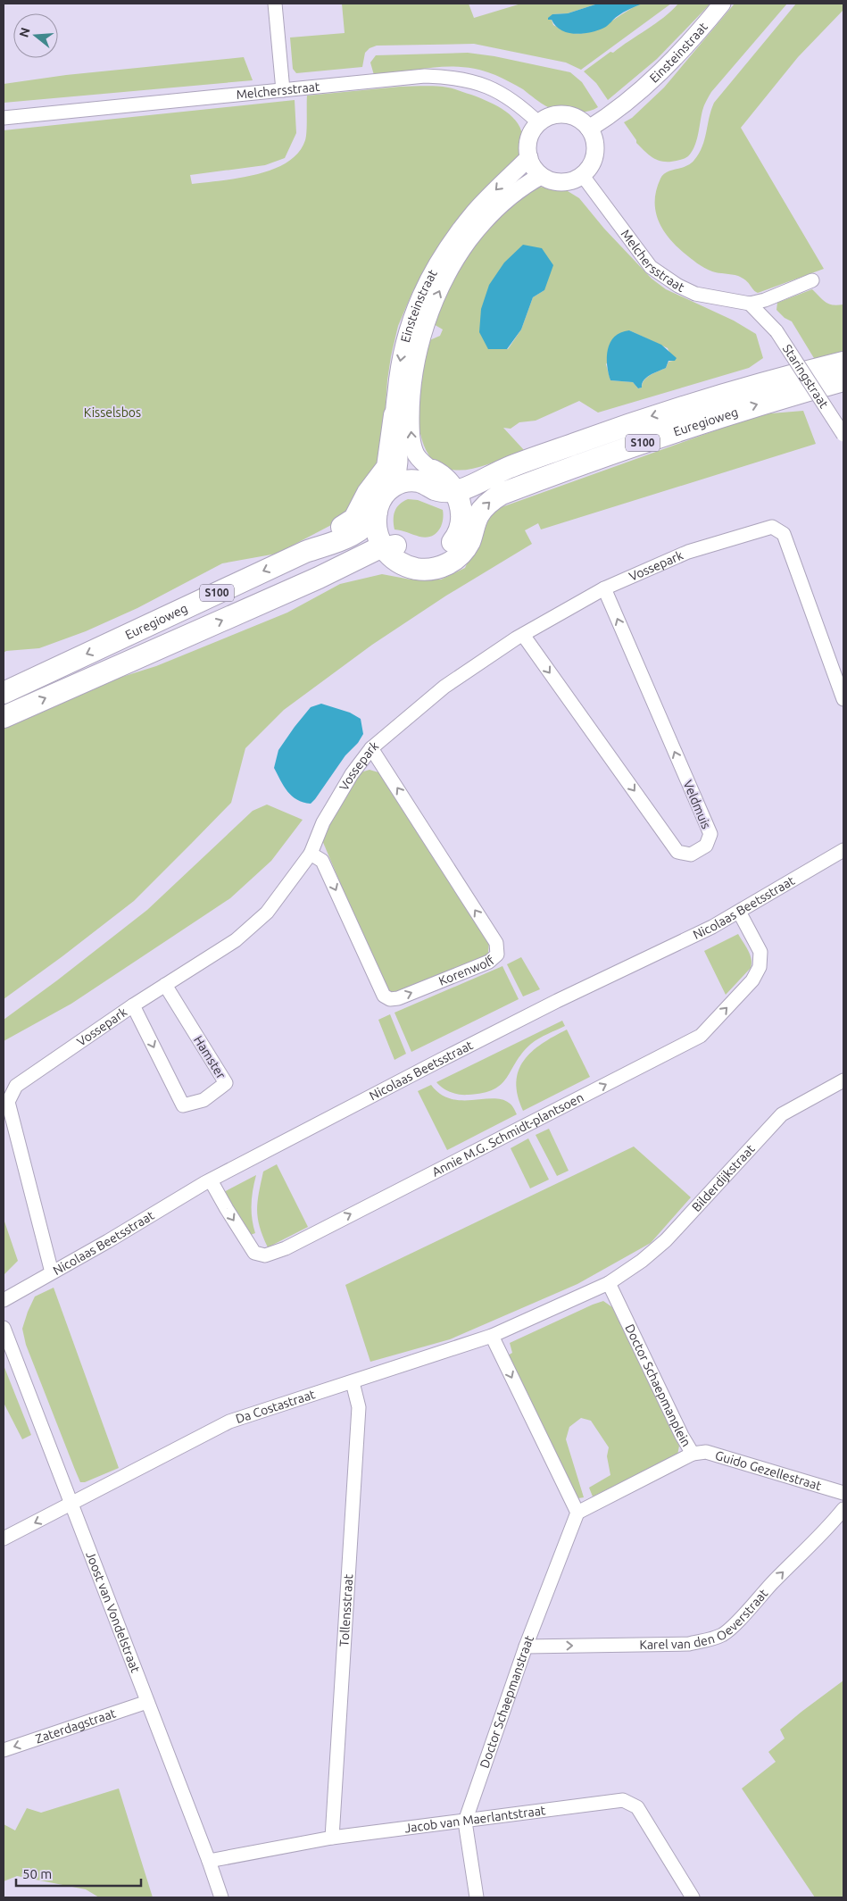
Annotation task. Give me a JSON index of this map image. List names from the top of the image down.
{
  "streets": {
    "main road": ["Euregioweg", "S100"],
    "street": [
      "Einsteinstraat",
      "Melchersstraat",
      "Staringstraat",
      "Vossepark",
      "Veldmuis",
      "Nicolaas Beetsstraat",
      "Korenwolf",
      "Hamster",
      "Annie M.G. Schmidt-plantsoen",
      "Bilderdijkstraat",
      "Doctor Schaepmanplein",
      "Da Costastraat",
      "Guido Gezellestraat",
      "Tollensstraat",
      "Joost van Vondelstraat",
      "Karel van den Oeverstraat",
      "Doctor Schaepmanstraat",
      "Zaterdagstraat",
      "Jacob van Maerlantstraat"
    ]
  },
  "crossings": [
    ["Einsteinstraat", "Melchersstraat"],
    ["Einsteinstraat", "Euregioweg"],
    ["Melchersstraat", "Staringstraat"],
    ["Vossepark", "Veldmuis"],
    ["Vossepark", "Nicolaas Beetsstraat"],
    ["Vossepark", "Korenwolf"],
    ["Vossepark", "Hamster"],
    ["Nicolaas Beetsstraat", "Annie M.G. Schmidt-plantsoen"],
    ["Bilderdijkstraat", "Doctor Schaepmanplein"],
    ["Doctor Schaepmanplein", "Guido Gezellestraat"],
    ["Doctor Schaepmanplein", "Doctor Schaepmanstraat"],
    ["Da Costastraat", "Tollensstraat"],
    ["Da Costastraat", "Joost van Vondelstraat"],
    ["Tollensstraat", "Jacob van Maerlantstraat"],
    ["Joost van Vondelstraat", "Zaterdagstraat"],
    ["Joost van Vondelstraat", "Jacob van Maerlantstraat"],
    ["Karel van den Oeverstraat", "Doctor Schaepmanstraat"],
    ["Doctor Schaepmanstraat", "Jacob van Maerlantstraat"]
  ],
  "one_way": ["Annie M.G. Schmidt-plantsoen", "Karel van den Oeverstraat", "Zaterdagstraat"],
  "parks": ["Kisselsbos"],
  "scale_bar": "50 m",
  "north": "left"
}
